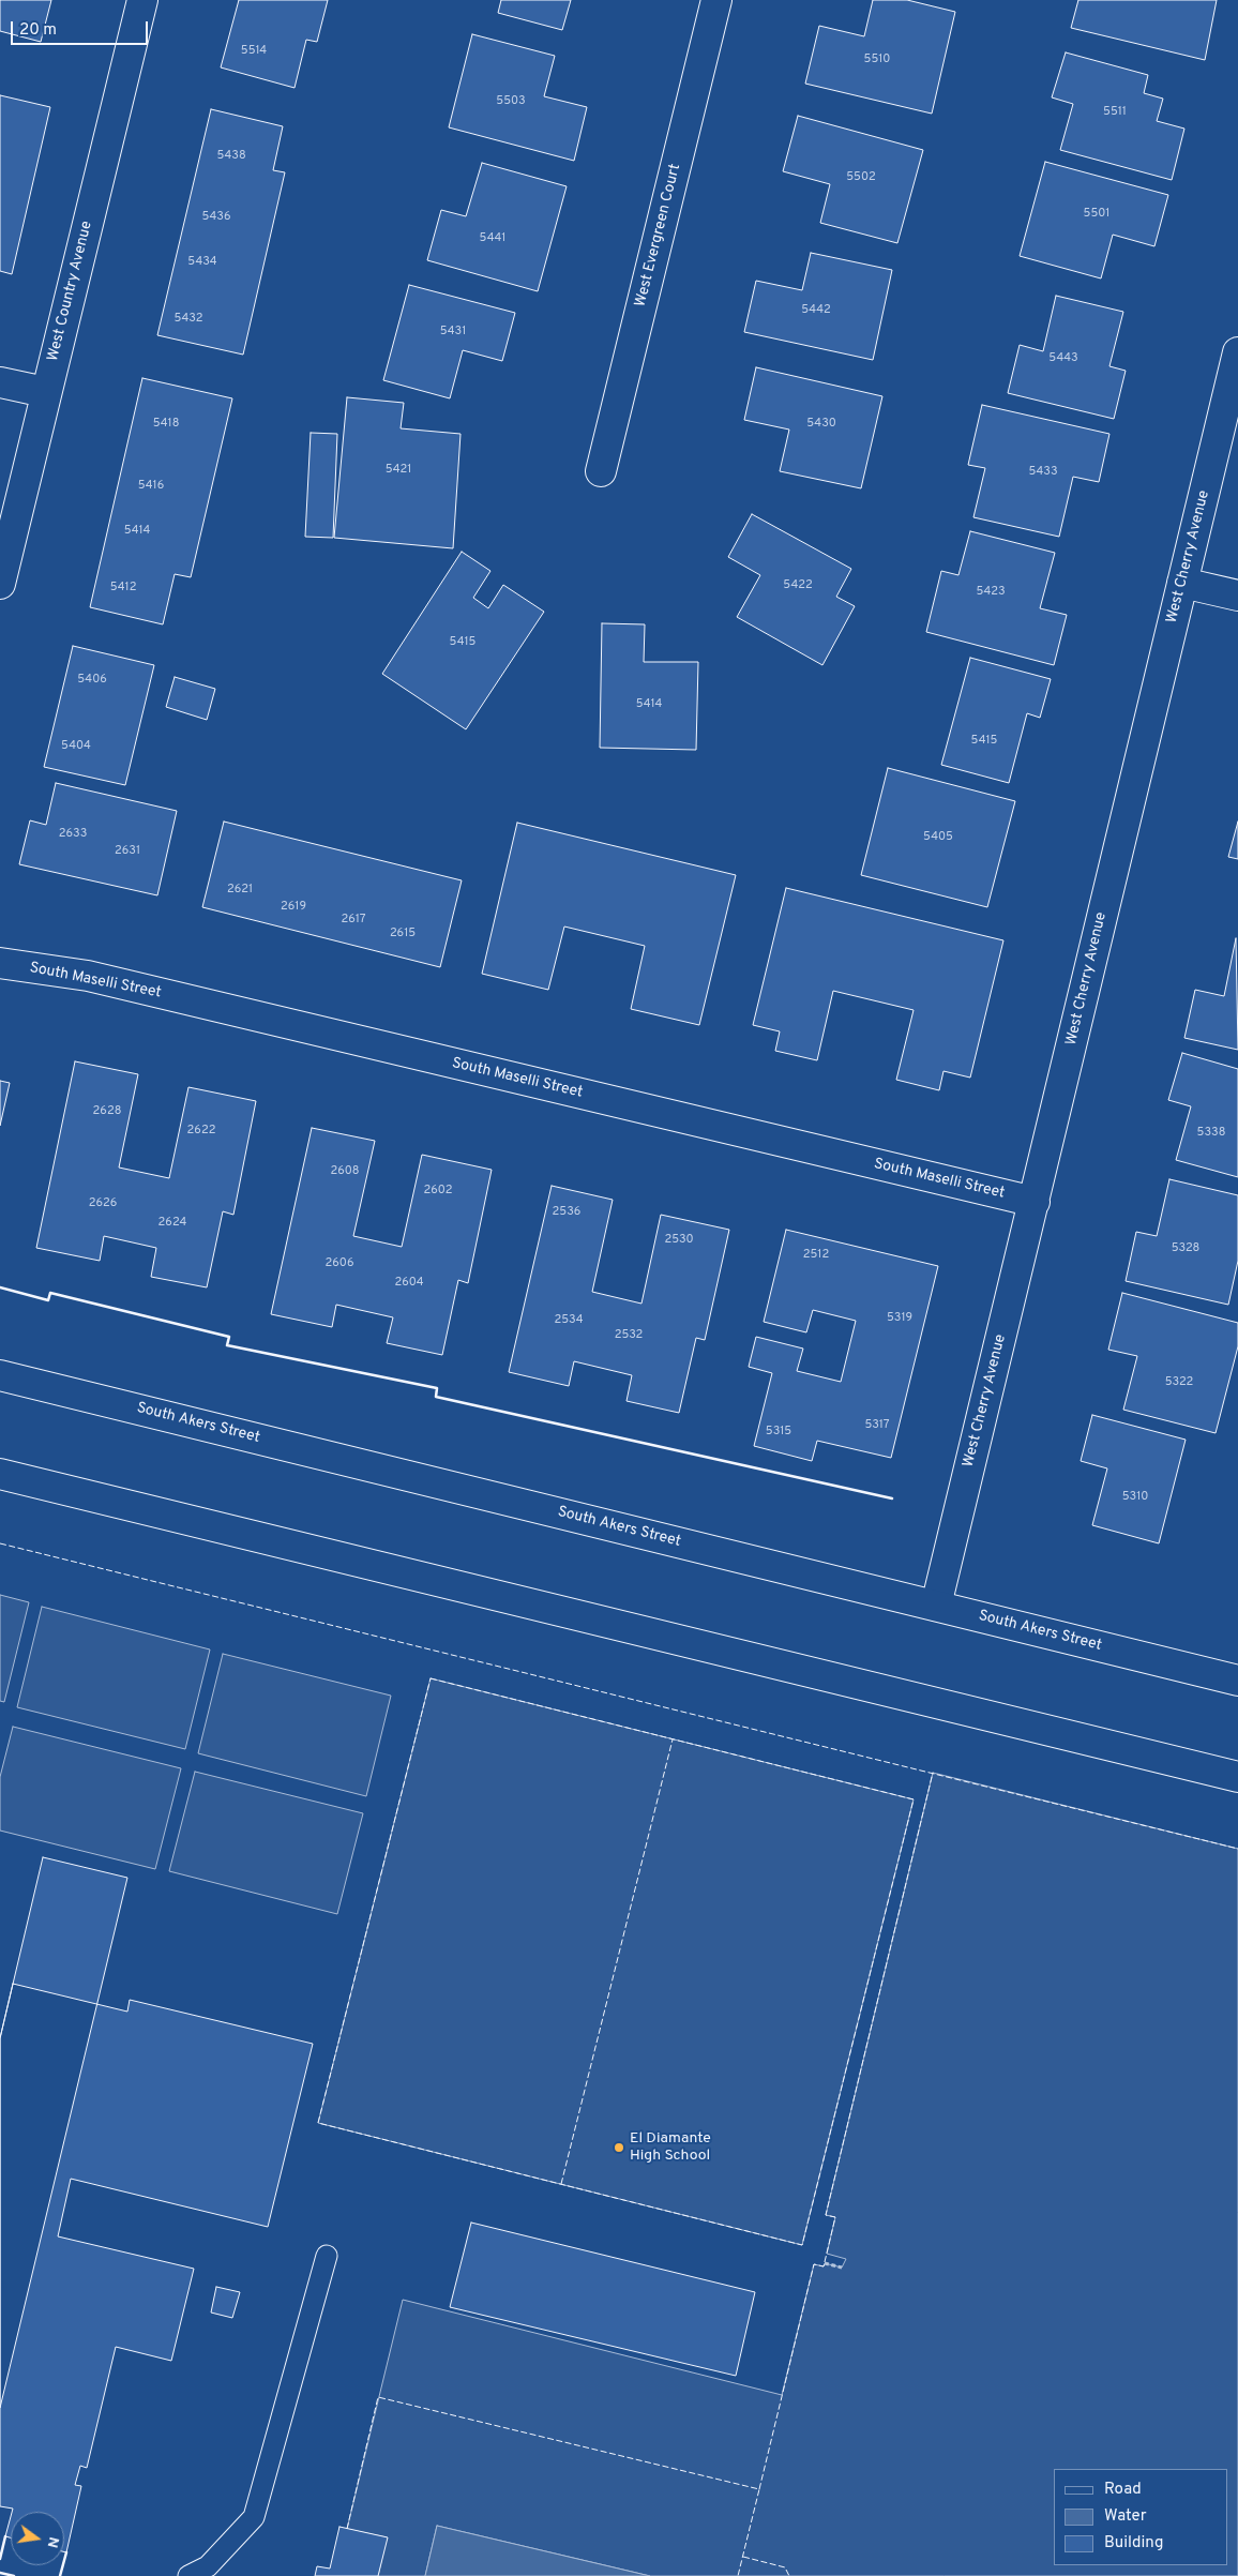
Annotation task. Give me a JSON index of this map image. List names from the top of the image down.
{
  "streets": {
    "street": [
      "West Evergreen Court",
      "West Country Avenue",
      "West Cherry Avenue",
      "South Maselli Street",
      "South Akers Street"
    ]
  },
  "crossings": [
    ["West Cherry Avenue", "South Maselli Street"],
    ["West Cherry Avenue", "South Akers Street"]
  ],
  "places": ["El Diamante High School"],
  "house_numbers": [
    "5514",
    "5510",
    "5503",
    "5511",
    "5438",
    "5502",
    "5501",
    "5436",
    "5441",
    "5434",
    "5442",
    "5432",
    "5431",
    "5443",
    "5418",
    "5430",
    "5421",
    "5433",
    "5416",
    "5414",
    "5422",
    "5412",
    "5423",
    "5415",
    "5406",
    "5414",
    "5415",
    "5404",
    "2633",
    "5405",
    "2631",
    "2621",
    "2619",
    "2617",
    "2615",
    "2628",
    "2622",
    "5338",
    "2608",
    "2602",
    "2626",
    "2536",
    "2624",
    "2530",
    "5328",
    "2512",
    "2606",
    "2604",
    "5319",
    "2534",
    "2532",
    "5322",
    "5317",
    "5315",
    "5310"
  ],
  "legend": ["Road", "Water", "Building"],
  "scale_bar": "20 m",
  "north": "right"
}
